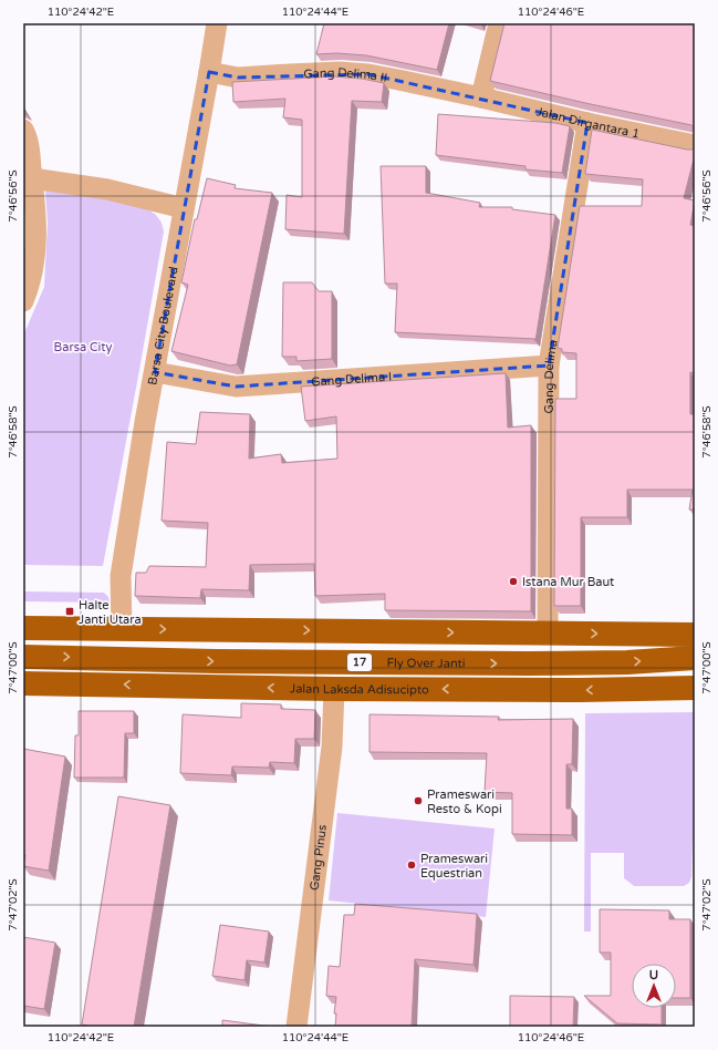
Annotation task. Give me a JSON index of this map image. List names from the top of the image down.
{
  "streets": {
    "highway": ["17", "Fly Over Janti", "Jalan Laksda Adisucipto"],
    "street": [
      "Gang Delima II",
      "Jalan Dirgantara 1",
      "Barsa City Boulevard",
      "Gang Delima",
      "Gang Delima I",
      "Gang Pinus"
    ]
  },
  "crossings": [
    ["Gang Delima II", "Jalan Dirgantara 1"],
    ["Gang Delima II", "Barsa City Boulevard"],
    ["Jalan Dirgantara 1", "Gang Delima"],
    ["Barsa City Boulevard", "Gang Delima I"],
    ["Gang Delima", "Gang Delima I"],
    ["Jalan Laksda Adisucipto", "Gang Pinus"]
  ],
  "parks": ["Barsa City"],
  "places": {
    "other": ["Istana Mur Baut", "Prameswari Resto & Kopi", "Prameswari Equestrian"],
    "transit": ["Halte Janti Utara"]
  },
  "north": "top",
  "coordinates": [
    "110°24'42\"E",
    "110°24'44\"E",
    "110°24'46\"E",
    "7°46'56\"S",
    "7°46'58\"S",
    "7°47'00\"S",
    "7°47'02\"S"
  ]
}
